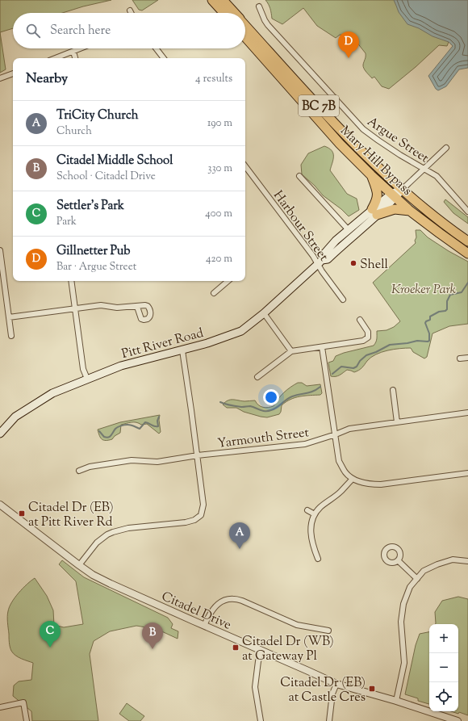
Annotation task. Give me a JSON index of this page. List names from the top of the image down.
{
  "streets": {
    "highway": ["BC 7B", "Mary Hill Bypass"],
    "main road": ["Pitt River Road"],
    "street": [
      "Argue Street",
      "Harbour Street",
      "Yarmouth Street",
      "Citadel Drive"
    ]
  },
  "crossings": [
    ["Argue Street", "Pitt River Road"],
    ["Mary Hill Bypass", "Pitt River Road"],
    ["Harbour Street", "Pitt River Road"]
  ],
  "parks": ["Kroeker Park"],
  "places": {
    "other": ["Shell"],
    "transit": ["Citadel Dr (EB) at Pitt River Rd", "Citadel Dr (WB) at Gateway Pl", "Citadel Dr (EB) at Castle Cres"]
  },
  "page": {
    "search": "Search here",
    "pins": [
      "D",
      "A",
      "C",
      "B"
    ],
    "heading": ["Nearby", "4 results"],
    "list": [
      {
        "mark": "A",
        "name": "TriCity Church",
        "note": "Church",
        "value": "190 m"
      },
      {
        "mark": "B",
        "name": "Citadel Middle School",
        "note": "School · Citadel Drive",
        "value": "330 m"
      },
      {
        "mark": "C",
        "name": "Settler's Park",
        "note": "Park",
        "value": "400 m"
      },
      {
        "mark": "D",
        "name": "Gillnetter Pub",
        "note": "Bar · Argue Street",
        "value": "420 m"
      }
    ],
    "map_buttons": ["+", "−"]
  }
}
